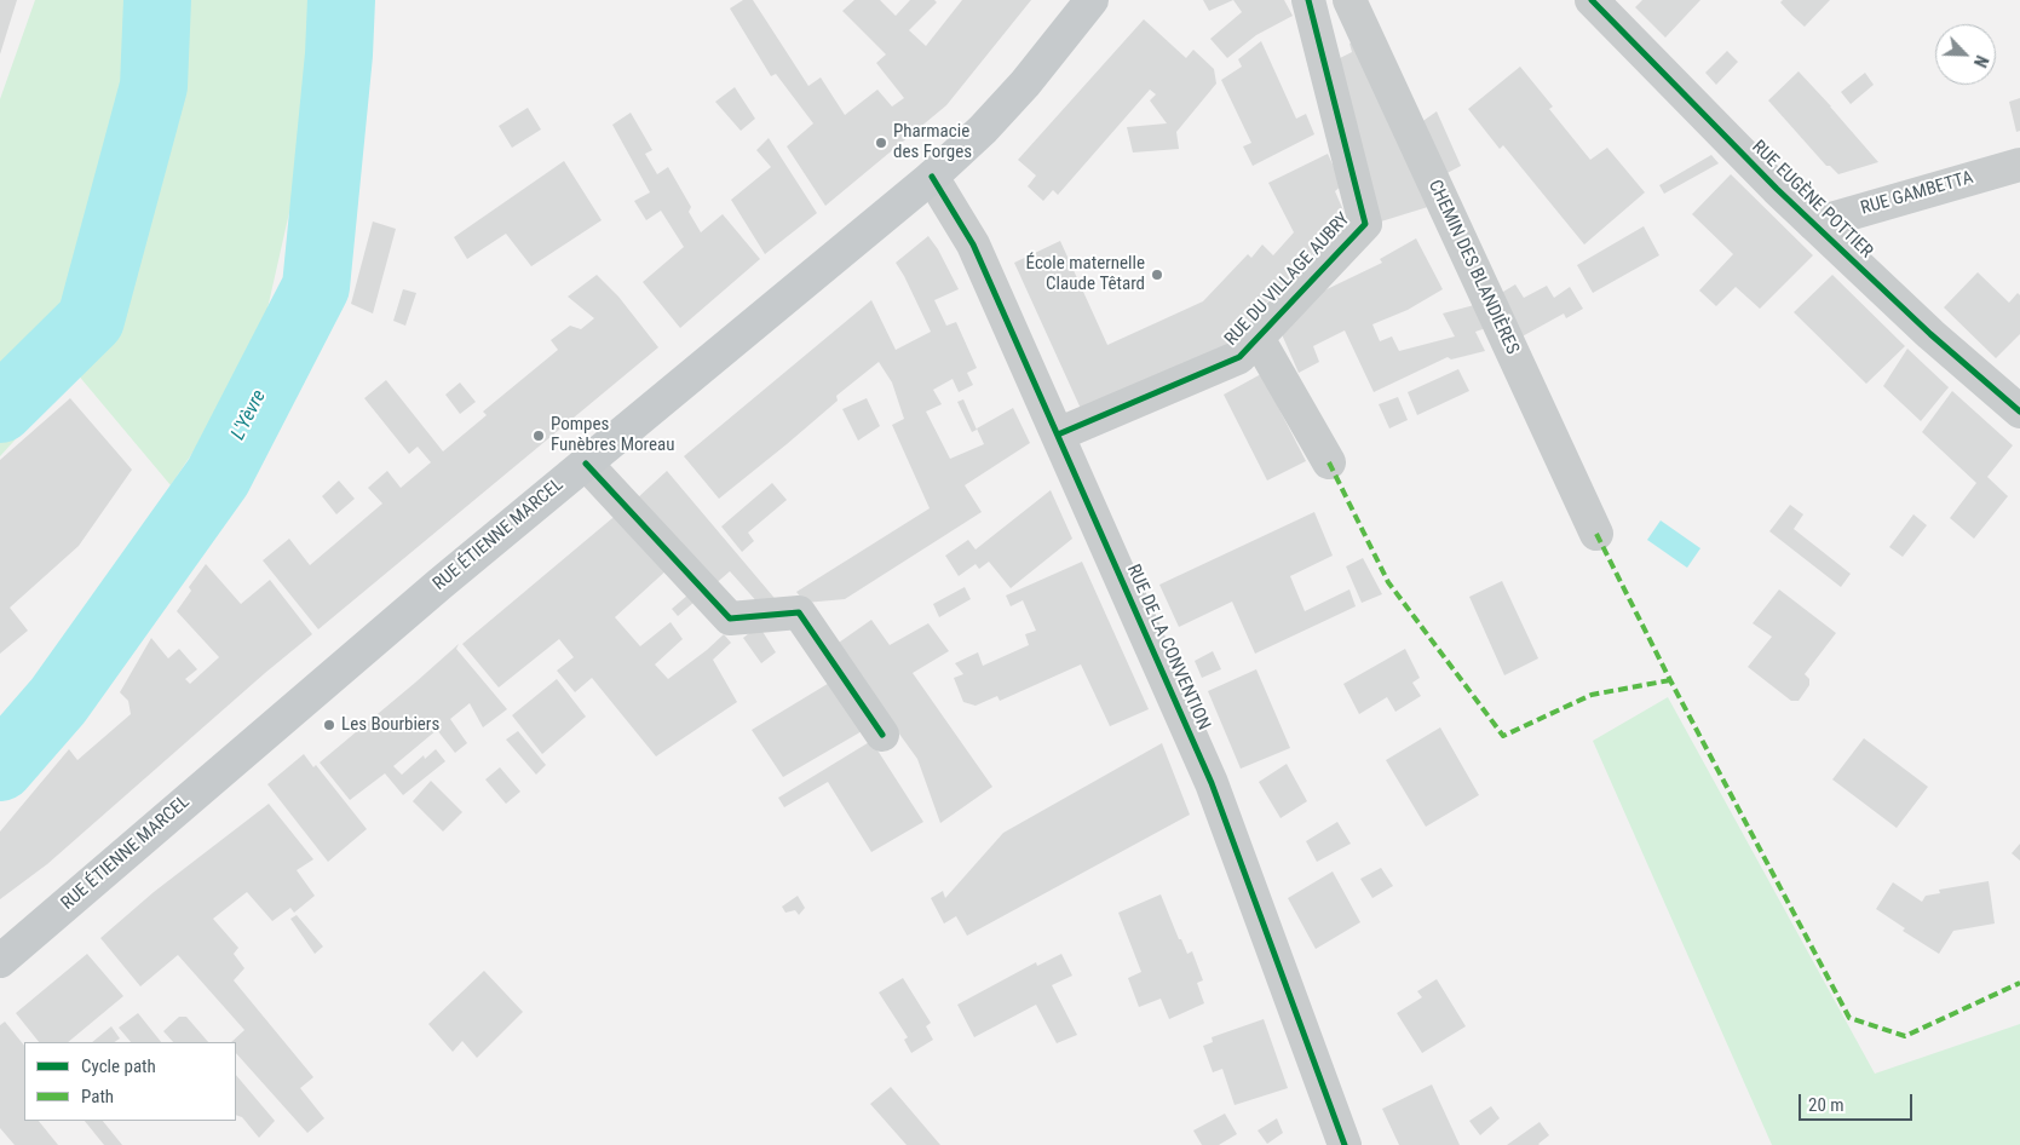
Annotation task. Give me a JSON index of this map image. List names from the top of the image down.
{
  "streets": {
    "main road": ["RUE ÉTIENNE MARCEL"],
    "street": [
      "RUE GAMBETTA",
      "RUE EUGÈNE POTTIER",
      "CHEMIN DES BLANDIÈRES",
      "RUE DU VILLAGE AUBRY",
      "RUE DE LA CONVENTION"
    ]
  },
  "crossings": [
    ["RUE GAMBETTA", "RUE EUGÈNE POTTIER"],
    ["RUE DU VILLAGE AUBRY", "RUE DE LA CONVENTION"],
    ["RUE ÉTIENNE MARCEL", "RUE DE LA CONVENTION"]
  ],
  "water": ["L'Yèvre"],
  "places": [
    "Pharmacie des Forges",
    "École maternelle Claude Têtard",
    "Pompes Funèbres Moreau",
    "Les Bourbiers"
  ],
  "legend": ["Cycle path", "Path"],
  "scale_bar": "20 m",
  "north": "bottom right"
}
